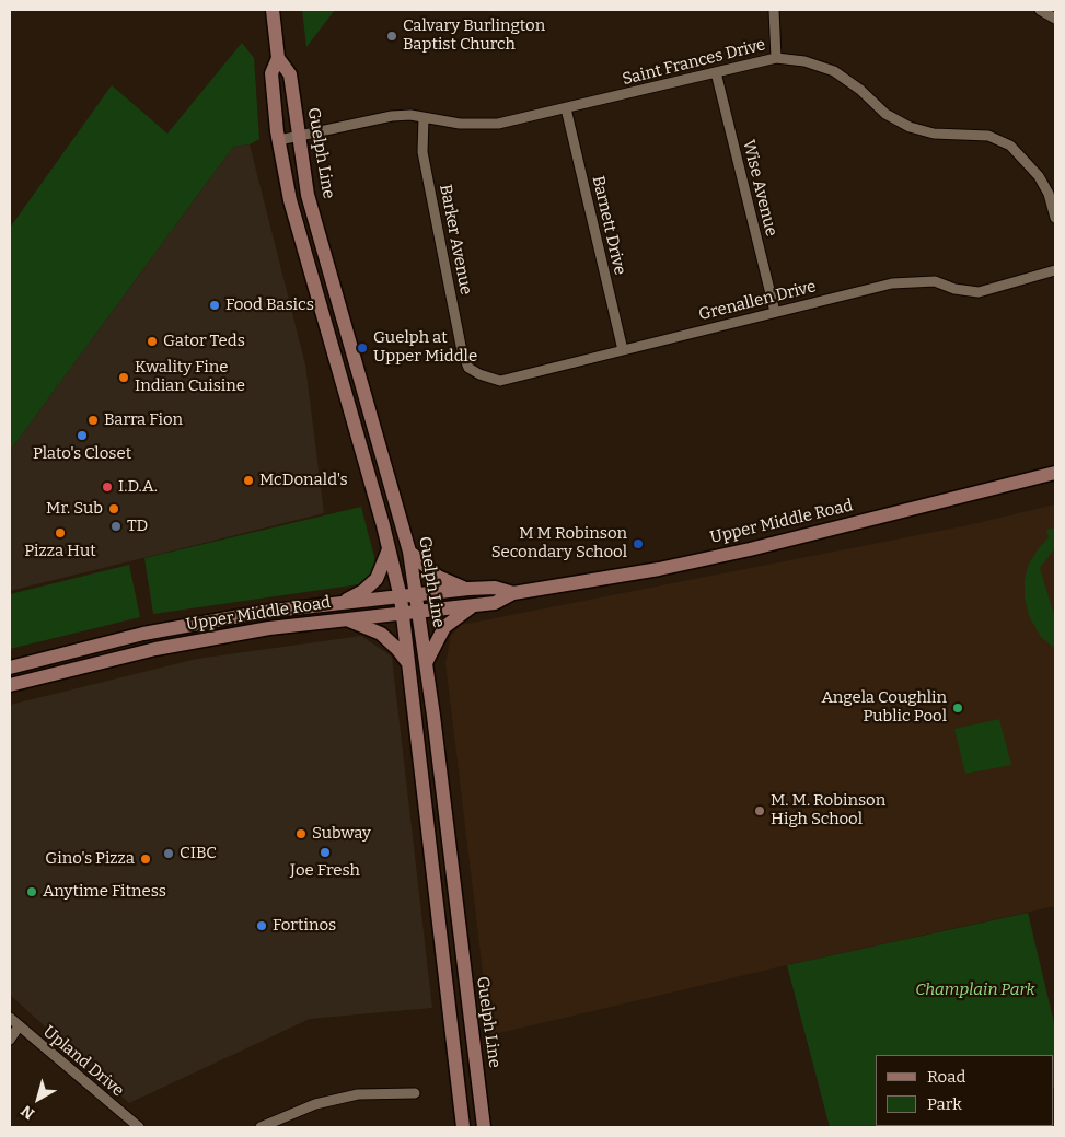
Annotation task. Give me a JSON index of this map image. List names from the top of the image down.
{
  "streets": {
    "main road": ["Guelph Line", "Upper Middle Road"],
    "street": [
      "Saint Frances Drive",
      "Wise Avenue",
      "Barnett Drive",
      "Barker Avenue",
      "Grenallen Drive",
      "Upland Drive"
    ]
  },
  "crossings": [
    ["Saint Frances Drive", "Guelph Line"],
    ["Saint Frances Drive", "Wise Avenue"],
    ["Saint Frances Drive", "Barnett Drive"],
    ["Saint Frances Drive", "Barker Avenue"],
    ["Guelph Line", "Upper Middle Road"],
    ["Wise Avenue", "Grenallen Drive"],
    ["Barnett Drive", "Grenallen Drive"],
    ["Barker Avenue", "Grenallen Drive"]
  ],
  "parks": ["Champlain Park"],
  "places": [
    "Calvary Burlington Baptist Church",
    "Food Basics",
    "Gator Teds",
    "Guelph at Upper Middle",
    "Kwality Fine Indian Cuisine",
    "Barra Fion",
    "Plato's Closet",
    "McDonald's",
    "I.D.A.",
    "Mr. Sub",
    "TD",
    "Pizza Hut",
    "M M Robinson Secondary School",
    "Angela Coughlin Public Pool",
    "M. M. Robinson High School",
    "Subway",
    "Joe Fresh",
    "CIBC",
    "Gino's Pizza",
    "Anytime Fitness",
    "Fortinos"
  ],
  "legend": ["Road", "Park"],
  "north": "bottom left"
}
